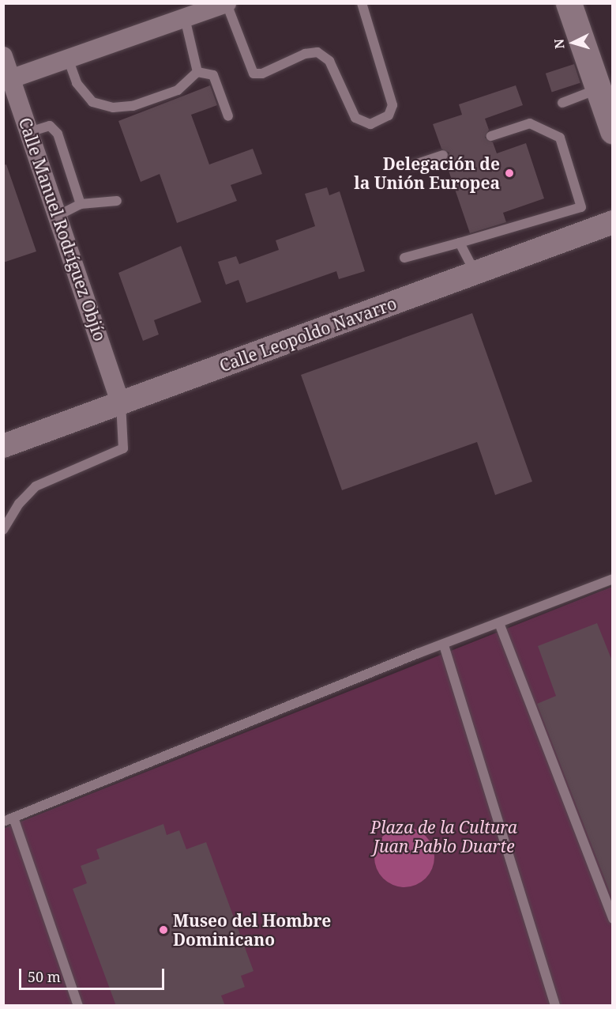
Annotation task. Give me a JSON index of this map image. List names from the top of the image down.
{
  "streets": {
    "street": ["Calle Manuel Rodríguez Objío", "Calle Leopoldo Navarro"]
  },
  "crossings": [
    ["Calle Manuel Rodríguez Objío", "Calle Leopoldo Navarro"]
  ],
  "parks": ["Plaza de la Cultura Juan Pablo Duarte"],
  "places": ["Delegación de la Unión Europea", "Museo del Hombre Dominicano"],
  "scale_bar": "50 m",
  "north": "left"
}
